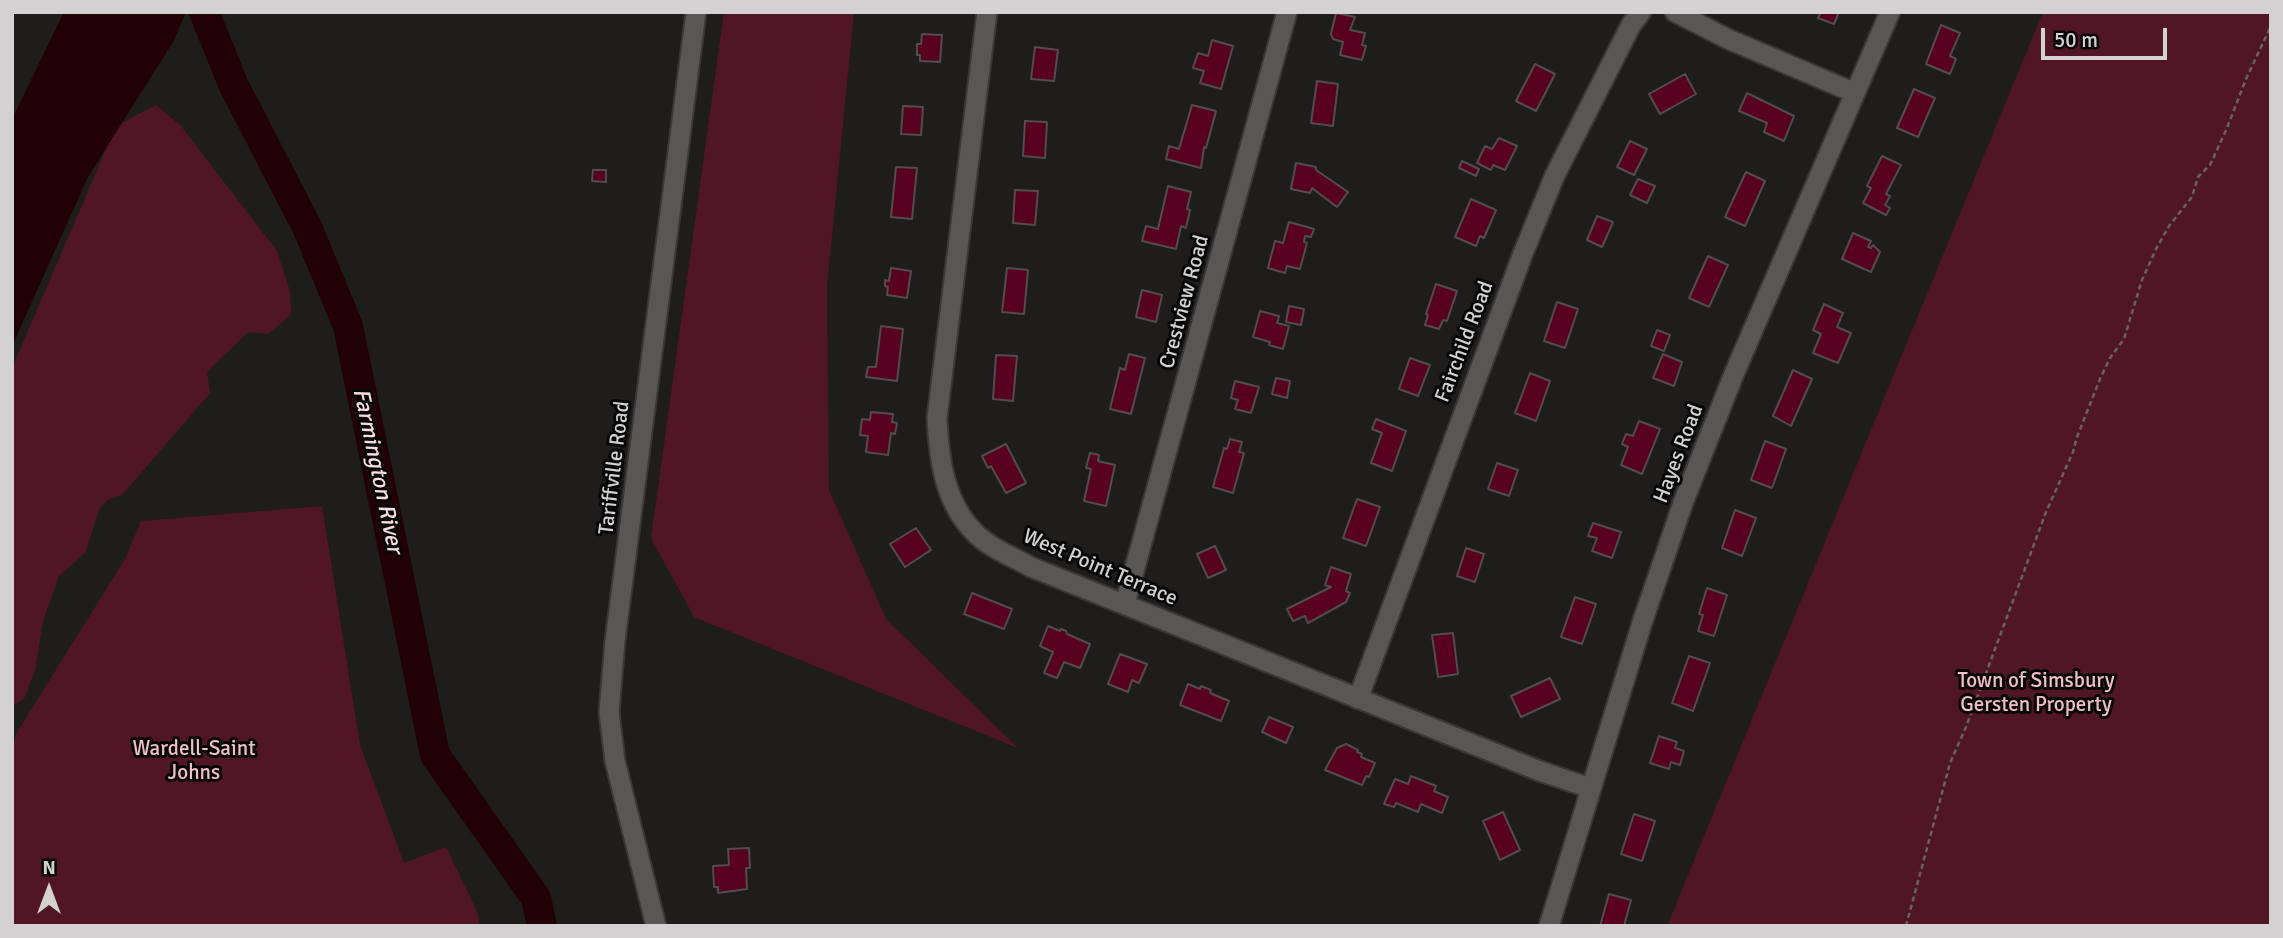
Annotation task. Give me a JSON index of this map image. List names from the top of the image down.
{
  "streets": {
    "street": [
      "Crestview Road",
      "Fairchild Road",
      "Hayes Road",
      "Tariffville Road",
      "West Point Terrace"
    ]
  },
  "crossings": [
    ["Crestview Road", "West Point Terrace"],
    ["Fairchild Road", "West Point Terrace"],
    ["Hayes Road", "West Point Terrace"]
  ],
  "water": ["Farmington River"],
  "parks": ["Town of Simsbury Gersten Property", "Wardell-Saint Johns"],
  "scale_bar": "50 m",
  "north": "top"
}
